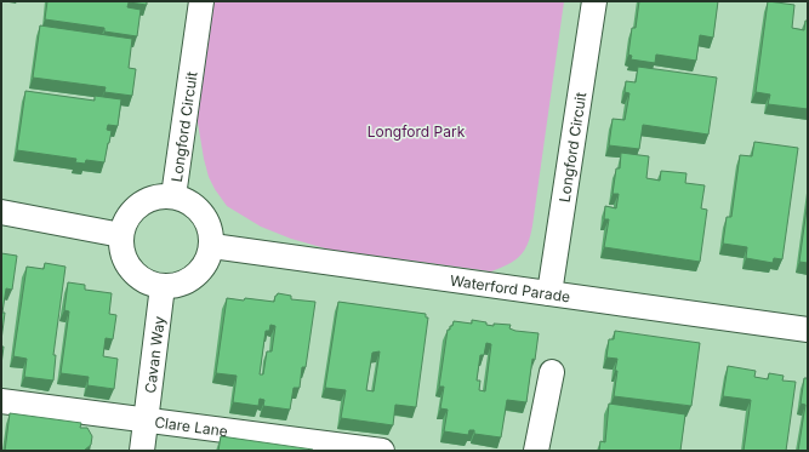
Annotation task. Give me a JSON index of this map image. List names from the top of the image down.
{
  "streets": {
    "street": [
      "Longford Circuit",
      "Waterford Parade",
      "Cavan Way",
      "Clare Lane"
    ]
  },
  "crossings": [
    ["Longford Circuit", "Waterford Parade"],
    ["Longford Circuit", "Cavan Way"],
    ["Waterford Parade", "Cavan Way"],
    ["Cavan Way", "Clare Lane"]
  ],
  "parks": ["Longford Park"]
}
